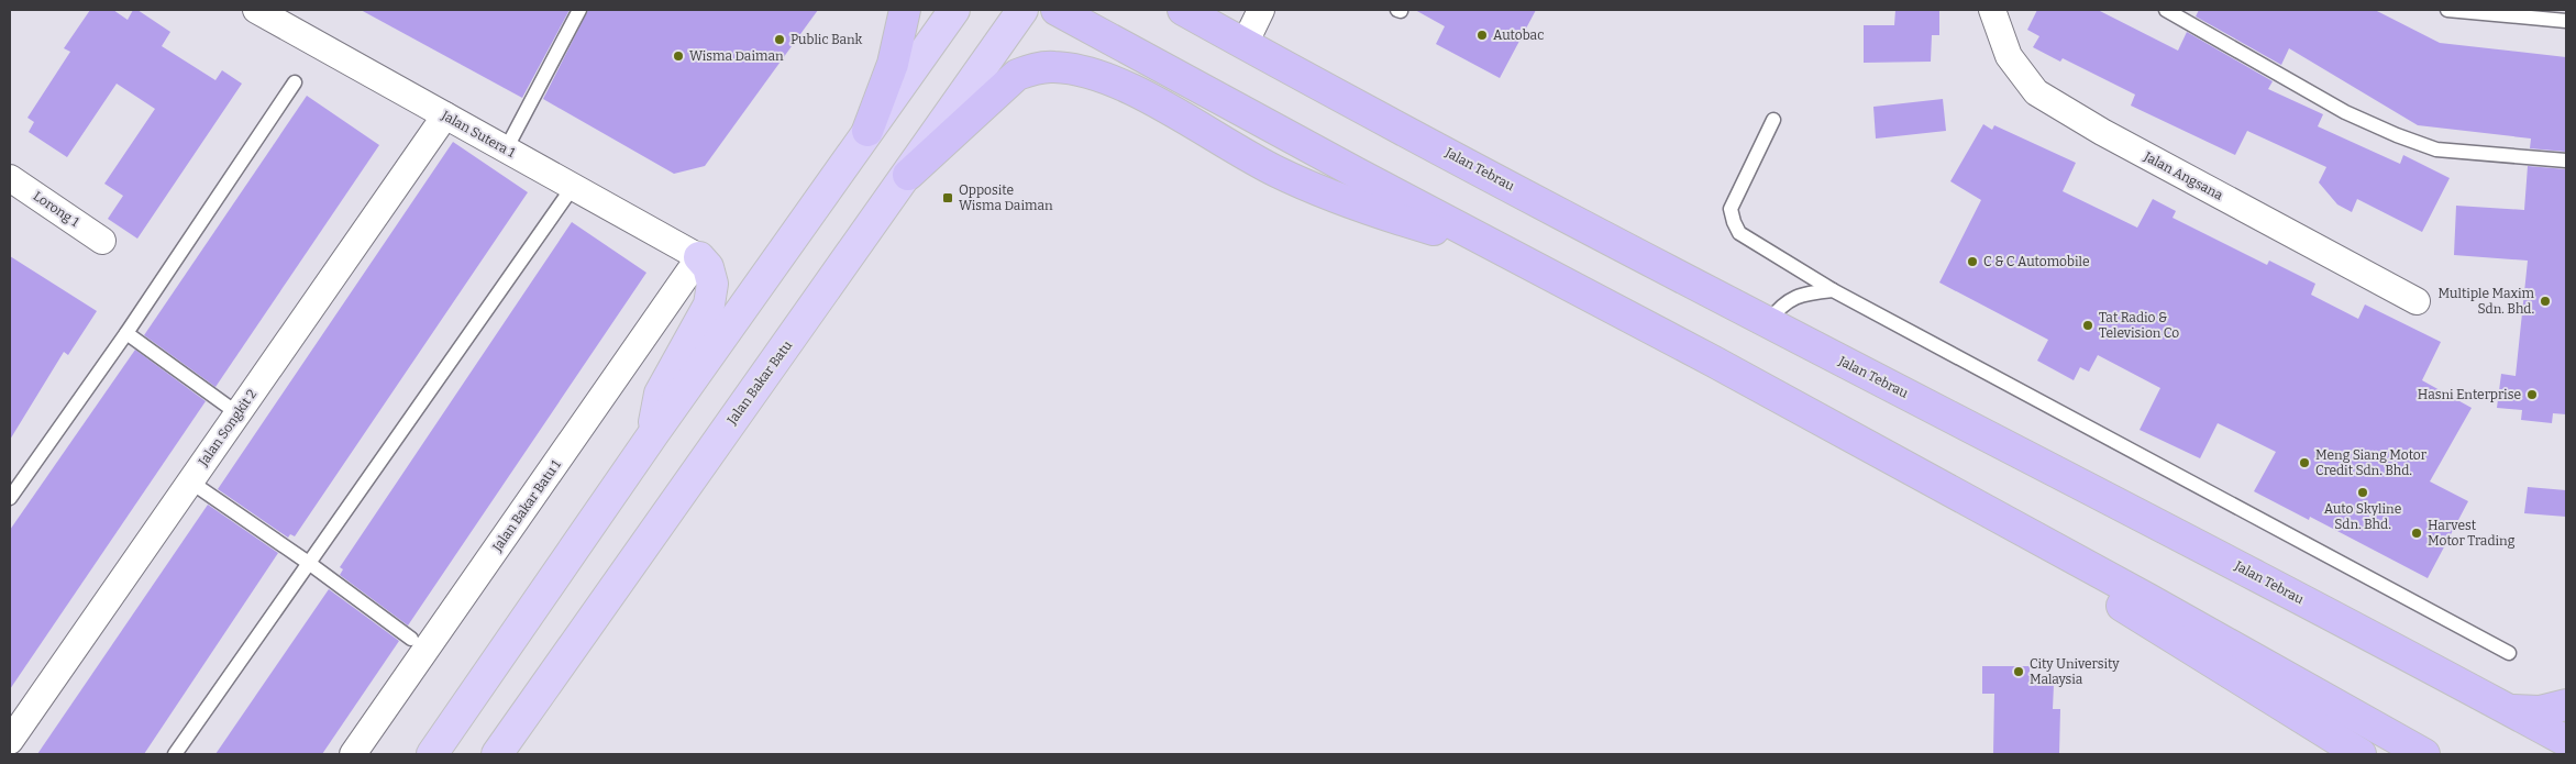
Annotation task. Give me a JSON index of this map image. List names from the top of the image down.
{
  "streets": {
    "highway": ["Jalan Tebrau"],
    "main road": ["Jalan Bakar Batu"],
    "street": [
      "Jalan Sutera 1",
      "Jalan Angsana",
      "Lorong 1",
      "Jalan Songkit 2",
      "Jalan Bakar Batu 1"
    ]
  },
  "crossings": [
    ["Jalan Sutera 1", "Jalan Songkit 2"],
    ["Jalan Sutera 1", "Jalan Bakar Batu 1"]
  ],
  "places": {
    "other": [
      "Autobac",
      "Public Bank",
      "Wisma Daiman",
      "C & C Automobile",
      "Multiple Maxim Sdn. Bhd.",
      "Tat Radio & Television Co",
      "Hasni Enterprise",
      "Meng Siang Motor Credit Sdn. Bhd.",
      "Auto Skyline Sdn. Bhd.",
      "Harvest Motor Trading",
      "City University Malaysia"
    ],
    "transit": ["Opposite Wisma Daiman"]
  }
}
